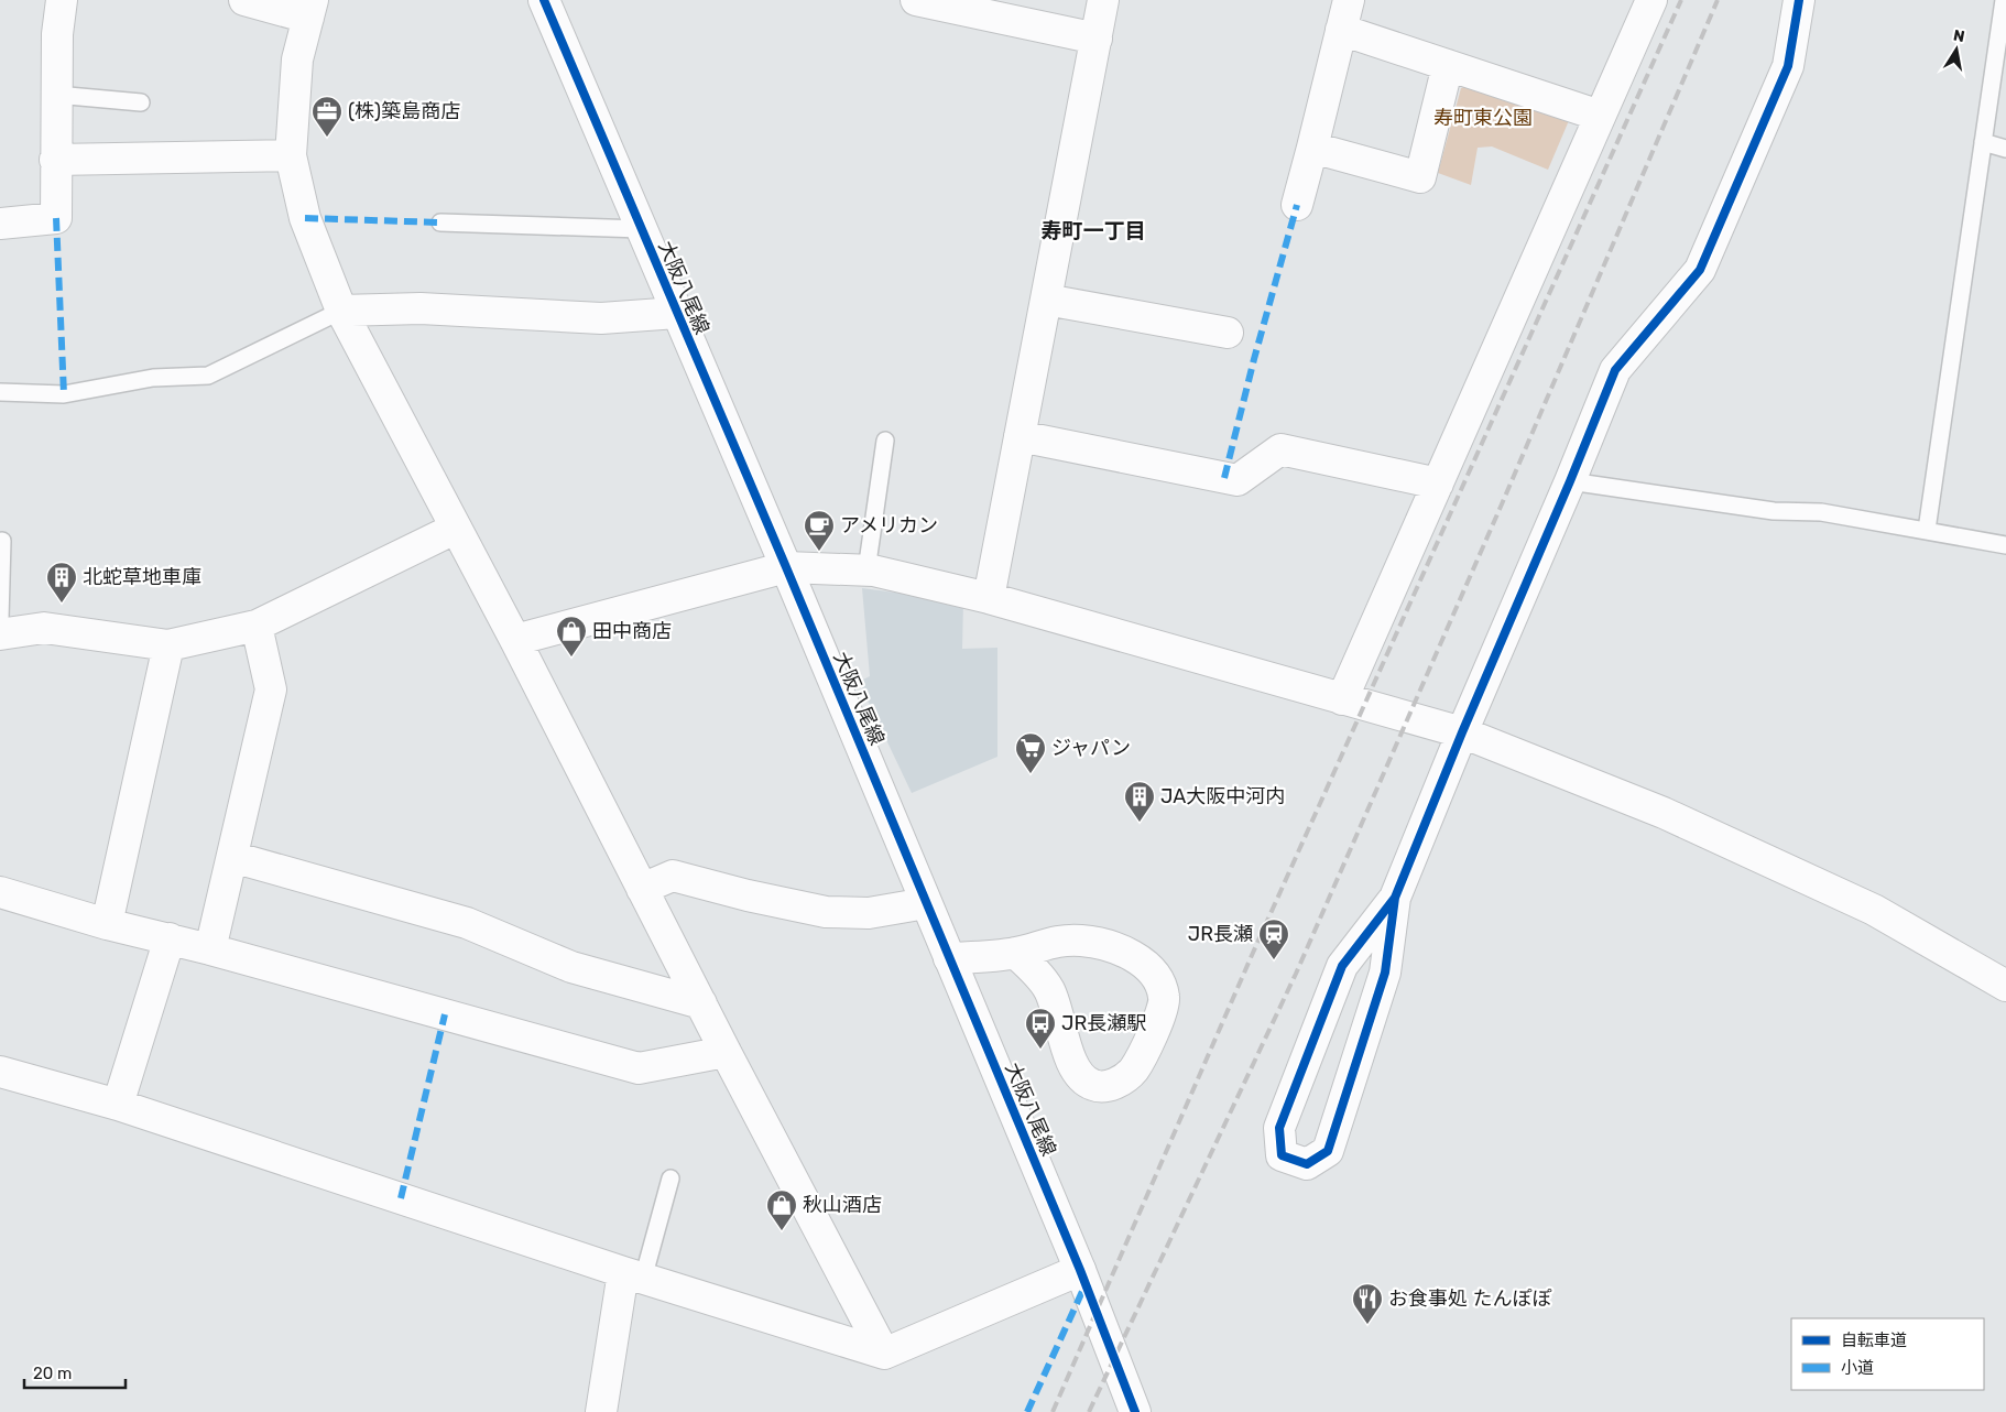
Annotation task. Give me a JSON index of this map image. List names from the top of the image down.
{
  "streets": {
    "street": ["大阪八尾線"]
  },
  "districts": ["寿町一丁目"],
  "parks": ["寿町東公園"],
  "places": {
    "office": ["(株)築島商店"],
    "cafe": ["アメリカン"],
    "building": ["北蛇草地車庫", "JA大阪中河内"],
    "shop": ["田中商店", "秋山酒店"],
    "supermarket": ["ジャパン"],
    "station": ["JR長瀬"],
    "bus stop": ["JR長瀬駅"],
    "restaurant": ["お食事処 たんぽぽ"]
  },
  "legend": ["自転車道", "小道"],
  "scale_bar": "20 m",
  "north": "top"
}
